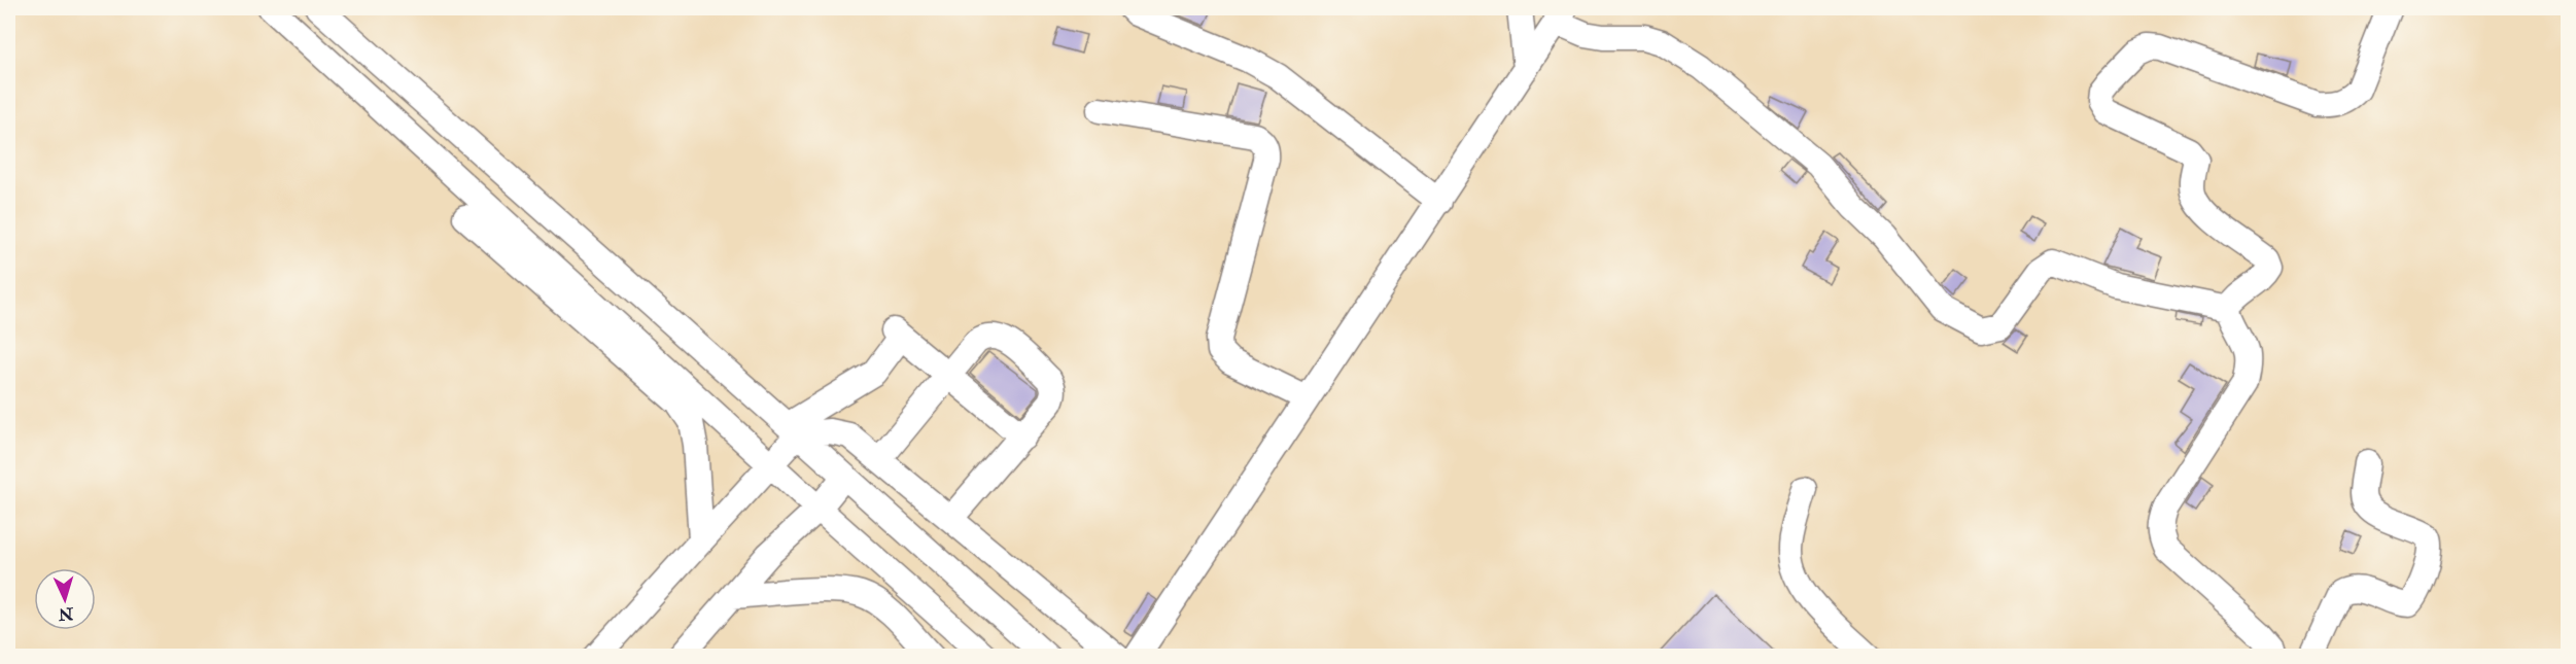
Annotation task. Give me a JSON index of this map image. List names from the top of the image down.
{
  "north": "bottom"
}
